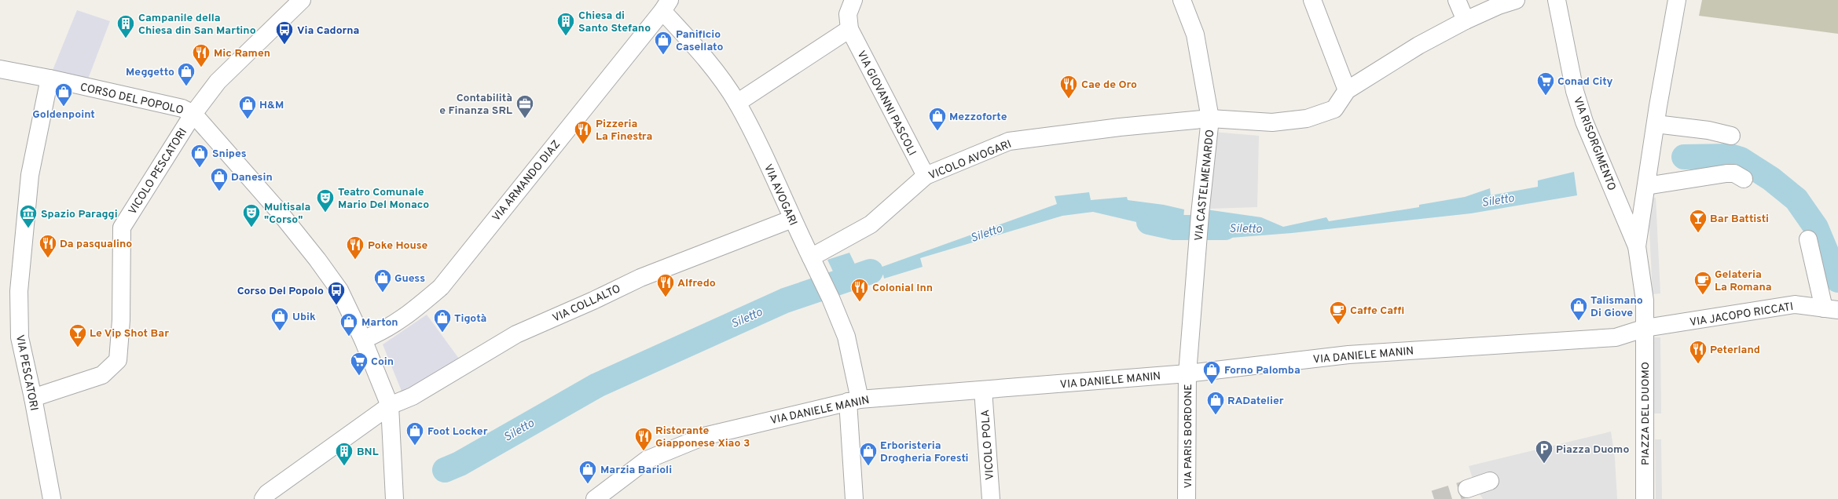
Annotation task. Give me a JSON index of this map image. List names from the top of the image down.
{
  "streets": {
    "street": [
      "CORSO DEL POPOLO",
      "VIA GIOVANNI PASCOLI",
      "VIA RISORGIMENTO",
      "VICOLO AVOGARI",
      "VICOLO PESCATORI",
      "VIA ARMANDO DIAZ",
      "VIA CASTELMENARDO",
      "VIA AVOGARI",
      "VIA COLLALTO",
      "VIA JACOPO RICCATI",
      "VIA DANIELE MANIN",
      "VIA PESCATORI",
      "PIAZZA DEL DUOMO",
      "VIA PARIS BORDONE",
      "VICOLO POLA"
    ]
  },
  "crossings": [
    ["CORSO DEL POPOLO", "VICOLO PESCATORI"],
    ["CORSO DEL POPOLO", "VIA ARMANDO DIAZ"],
    ["CORSO DEL POPOLO", "VIA COLLALTO"],
    ["CORSO DEL POPOLO", "VIA PESCATORI"],
    ["VIA GIOVANNI PASCOLI", "VICOLO AVOGARI"],
    ["VIA RISORGIMENTO", "PIAZZA DEL DUOMO"],
    ["VICOLO AVOGARI", "VIA CASTELMENARDO"],
    ["VICOLO AVOGARI", "VIA AVOGARI"],
    ["VICOLO PESCATORI", "VIA PESCATORI"],
    ["VIA ARMANDO DIAZ", "VIA AVOGARI"],
    ["VIA CASTELMENARDO", "VIA DANIELE MANIN"],
    ["VIA CASTELMENARDO", "VIA PARIS BORDONE"],
    ["VIA AVOGARI", "VIA COLLALTO"],
    ["VIA AVOGARI", "VIA DANIELE MANIN"],
    ["VIA JACOPO RICCATI", "VIA DANIELE MANIN"],
    ["VIA JACOPO RICCATI", "PIAZZA DEL DUOMO"],
    ["VIA DANIELE MANIN", "PIAZZA DEL DUOMO"],
    ["VIA DANIELE MANIN", "VIA PARIS BORDONE"],
    ["VIA DANIELE MANIN", "VICOLO POLA"]
  ],
  "water": ["Siletto"],
  "places": {
    "building": ["Chiesa di Santo Stefano", "Campanile della Chiesa din San Martino", "BNL"],
    "bus stop": ["Via Cadorna", "Corso Del Popolo"],
    "shop": [
      "Panificio Casellato",
      "Meggetto",
      "Goldenpoint",
      "H&M",
      "Mezzoforte",
      "Snipes",
      "Danesin",
      "Guess",
      "Talismano Di Giove",
      "Ubik",
      "Tigotà",
      "Marton",
      "Forno Palomba",
      "RADatelier",
      "Foot Locker",
      "Erboristeria Drogheria Foresti",
      "Marzia Barioli"
    ],
    "restaurant": [
      "Mic Ramen",
      "Cae de Oro",
      "Pizzeria La Finestra",
      "Da pasqualino",
      "Poke House",
      "Alfredo",
      "Colonial Inn",
      "Peterland",
      "Ristorante Giapponese Xiao 3"
    ],
    "supermarket": ["Conad City", "Coin"],
    "office": ["Contabilità e Finanza SRL"],
    "theatre": ["Teatro Comunale Mario Del Monaco", "Multisala \"Corso\""],
    "museum": ["Spazio Paraggi"],
    "bar": ["Bar Battisti", "Le Vip Shot Bar"],
    "cafe": ["Gelateria La Romana", "Caffe Caffi"],
    "parking": ["Piazza Duomo"]
  }
}
